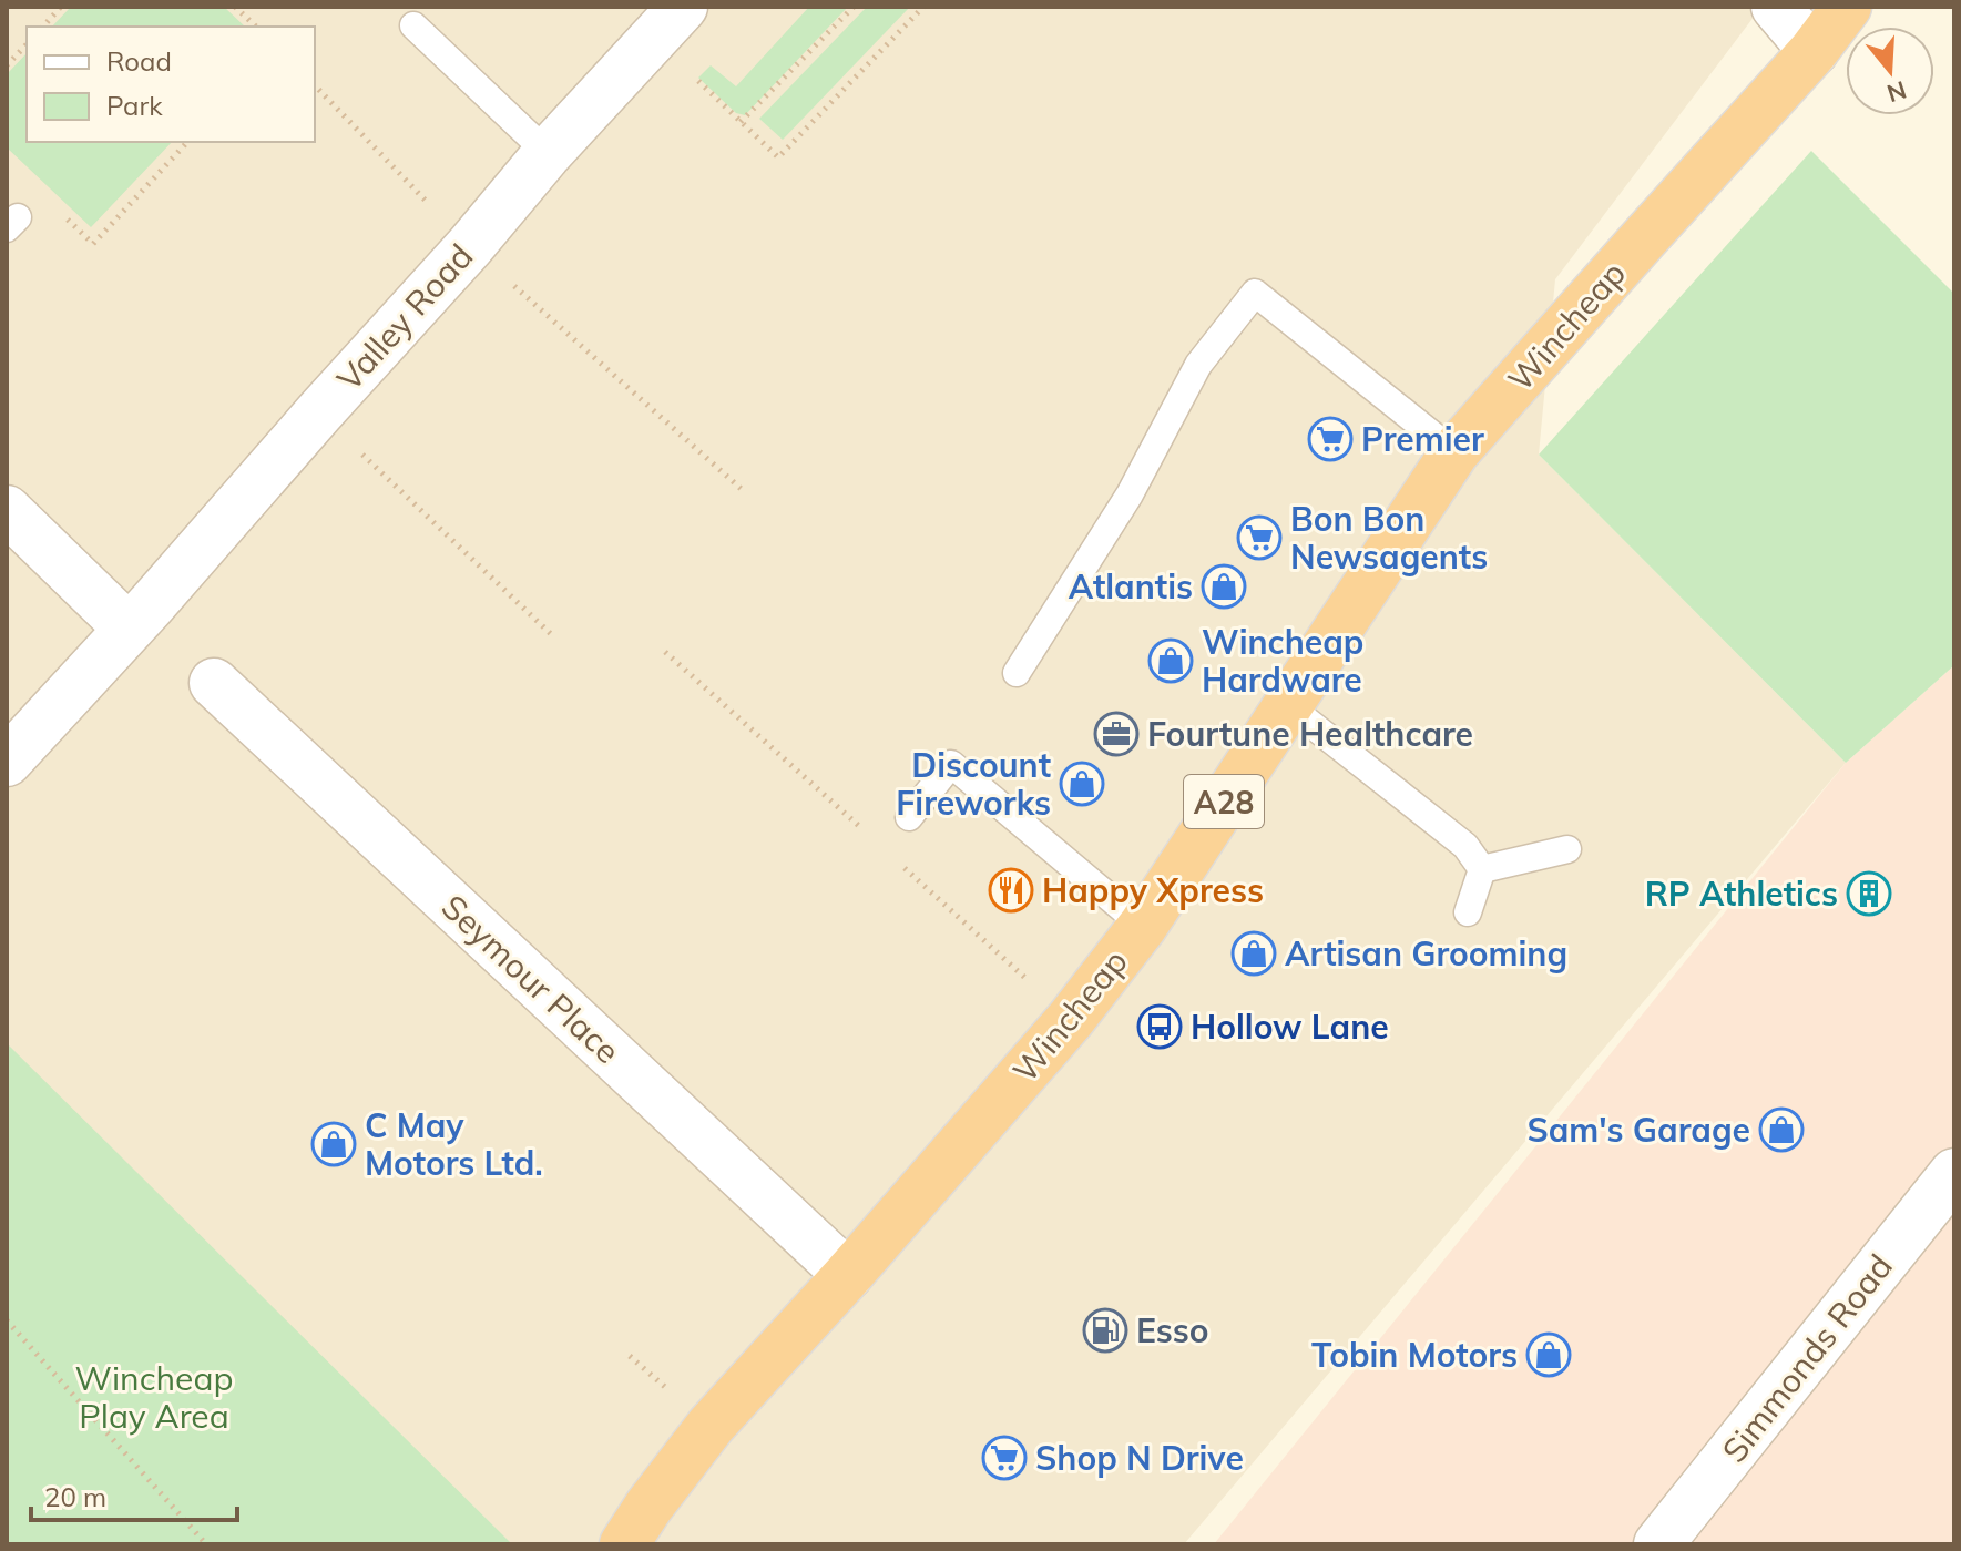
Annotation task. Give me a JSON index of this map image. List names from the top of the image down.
{
  "streets": {
    "highway": ["Wincheap", "A28"],
    "street": ["Valley Road", "Seymour Place", "Simmonds Road"]
  },
  "crossings": [
    ["Wincheap", "Seymour Place"]
  ],
  "parks": ["Wincheap Play Area"],
  "places": {
    "supermarket": ["Premier", "Bon Bon Newsagents", "Shop N Drive"],
    "shop": [
      "Atlantis",
      "Wincheap Hardware",
      "Discount Fireworks",
      "Artisan Grooming",
      "Sam's Garage",
      "C May Motors Ltd.",
      "Tobin Motors"
    ],
    "office": ["Fourtune Healthcare"],
    "restaurant": ["Happy Xpress"],
    "building": ["RP Athletics"],
    "bus stop": ["Hollow Lane"],
    "fuel station": ["Esso"]
  },
  "legend": ["Road", "Park"],
  "scale_bar": "20 m",
  "north": "bottom"
}
